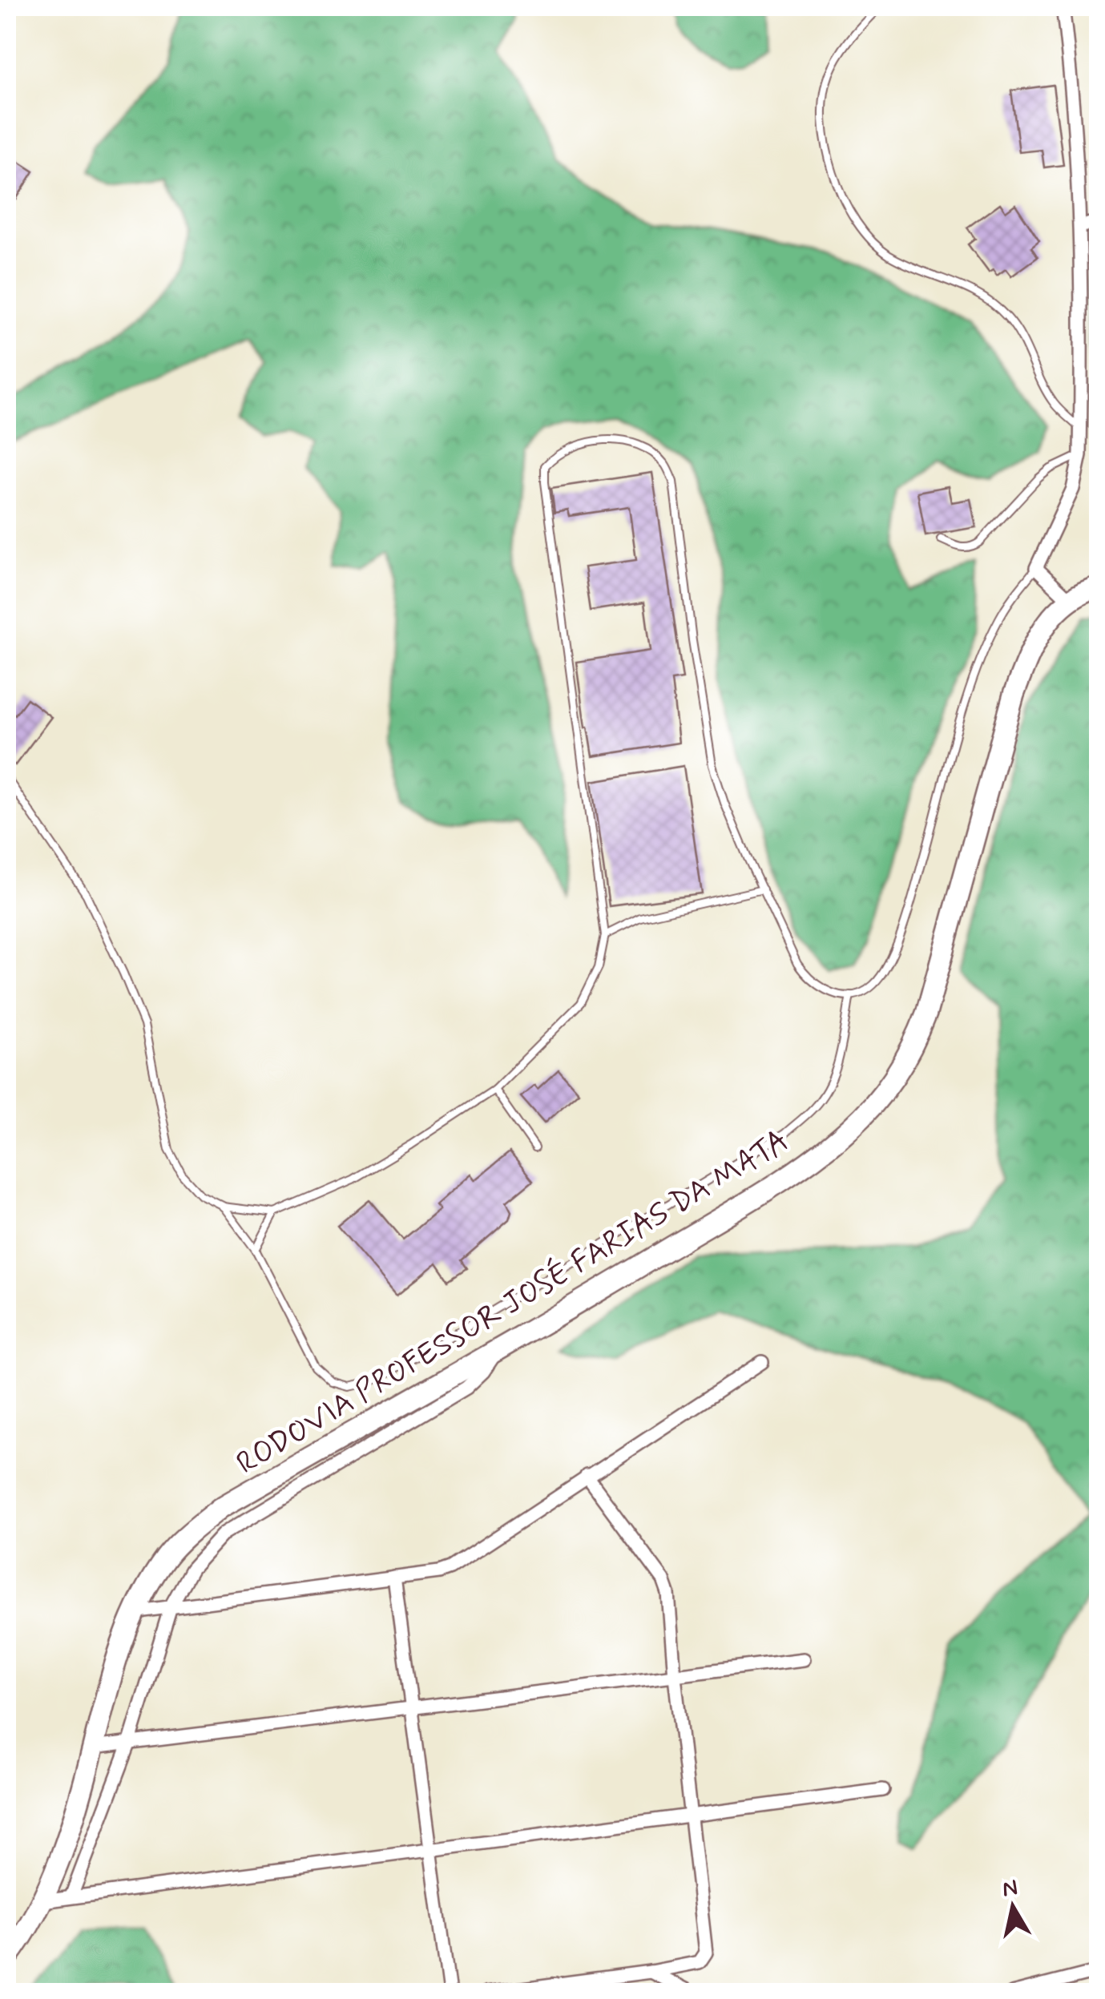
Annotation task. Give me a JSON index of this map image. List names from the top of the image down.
{
  "streets": {
    "main road": ["RODOVIA PROFESSOR JOSÉ FARIAS DA MATA"]
  },
  "north": "top"
}
